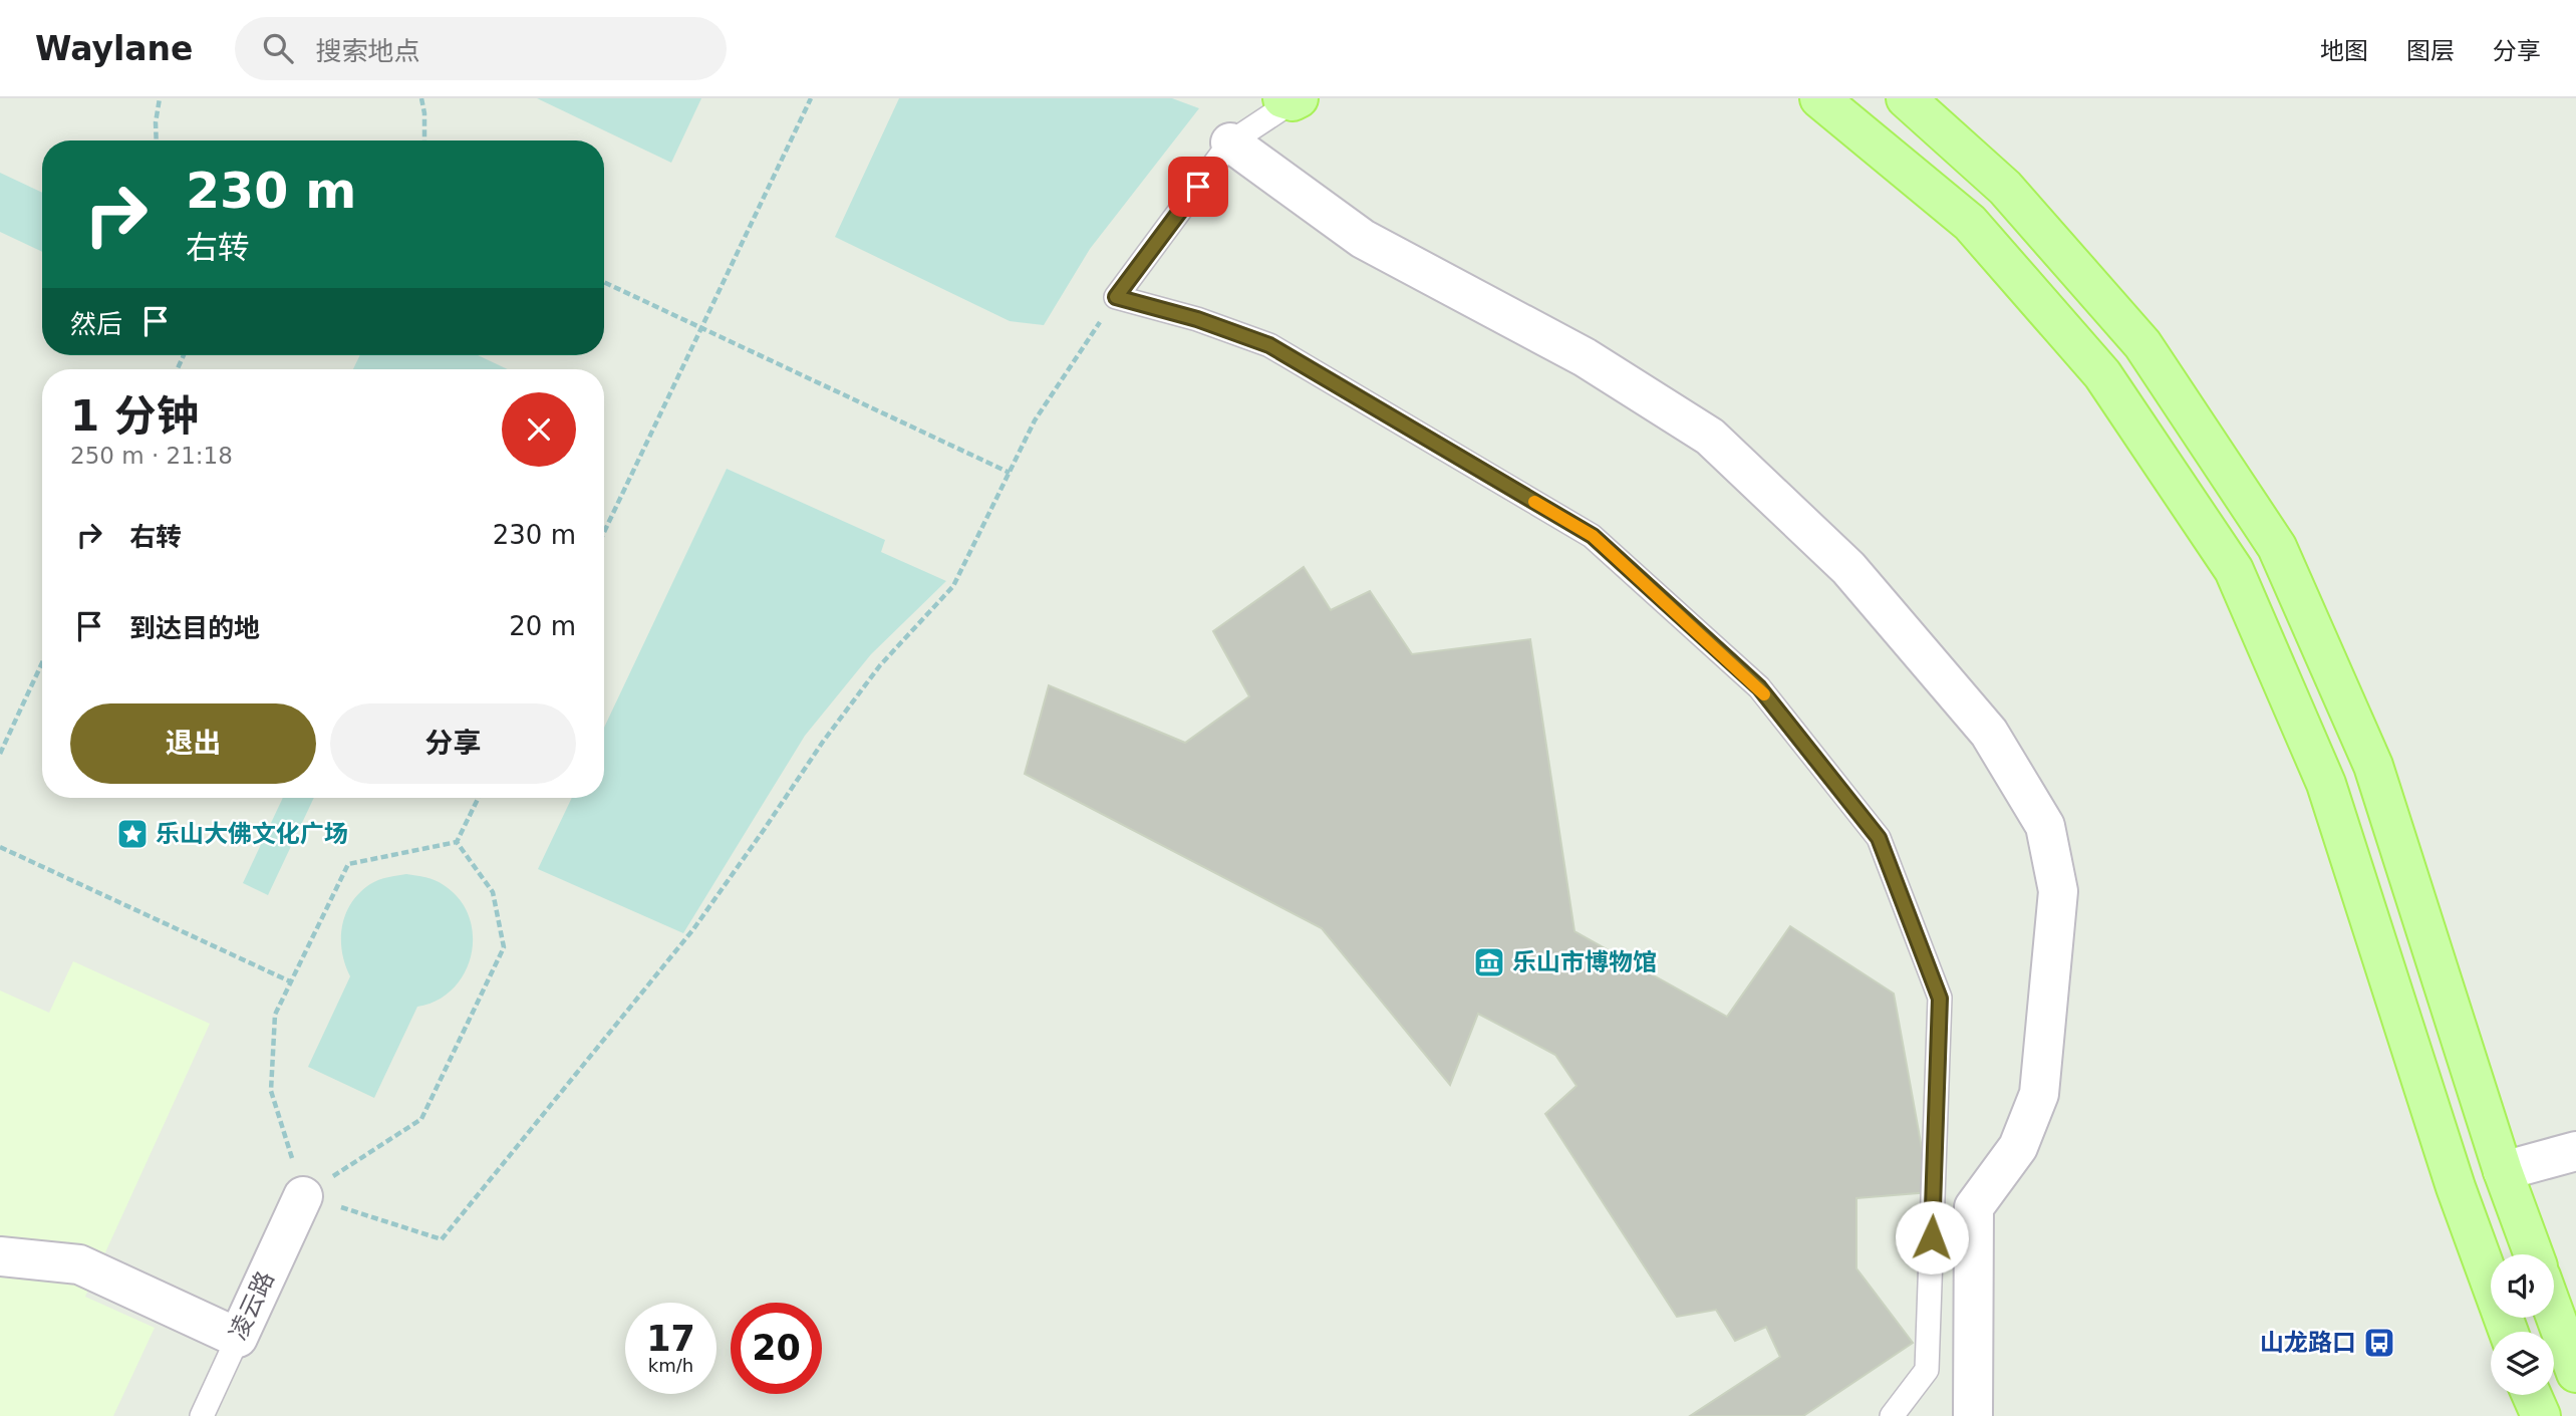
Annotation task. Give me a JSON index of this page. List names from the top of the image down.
{
  "streets": {
    "street": ["凌云路"]
  },
  "places": {
    "place": ["乐山大佛文化广场"],
    "museum": ["乐山市博物馆"],
    "bus stop": ["山龙路口"]
  },
  "page": {
    "header": "Waylane",
    "search": "搜索地点",
    "nav": ["地图", "图层", "分享"],
    "turn": ["230 m", "右转"],
    "then": "然后",
    "heading": ["1 分钟", "250 m · 21:18"],
    "list": [
      {
        "name": "右转",
        "value": "230 m"
      },
      {
        "name": "到达目的地",
        "value": "20 m"
      }
    ],
    "buttons": ["退出", "分享"],
    "speed": "17 km/h",
    "limit": "20"
  }
}
